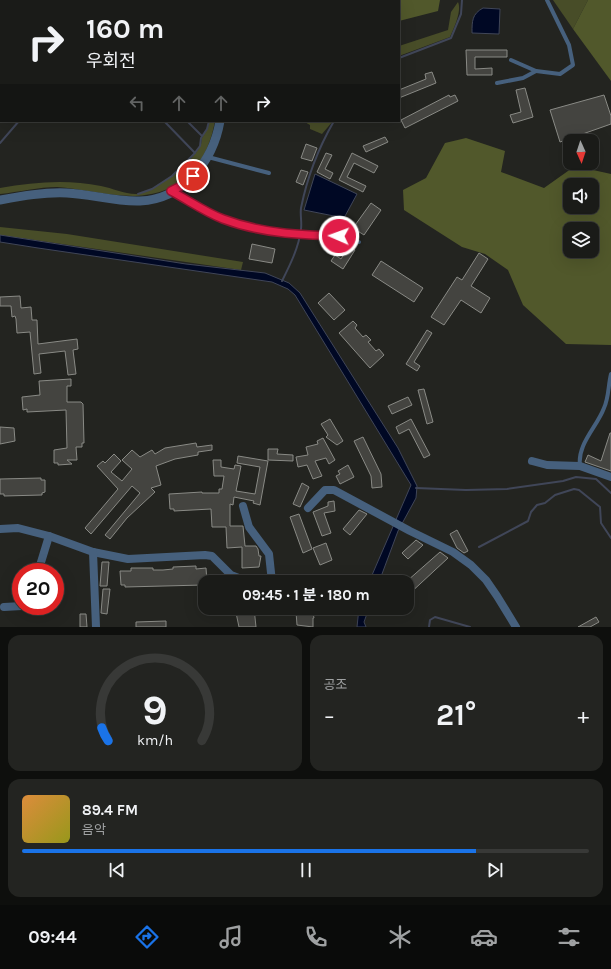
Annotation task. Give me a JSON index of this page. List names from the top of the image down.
{
  "north": "bottom",
  "page": {
    "turn": ["160 m", "우회전"],
    "limit": "20",
    "trip": "09:45 · 1 분 · 180 m",
    "tile": "공조",
    "heat": ["−", "21°", "+"],
    "song": ["89.4 FM", "음악"],
    "tabs": "09:44",
    "gauge": ["9", "km/h"]
  }
}
